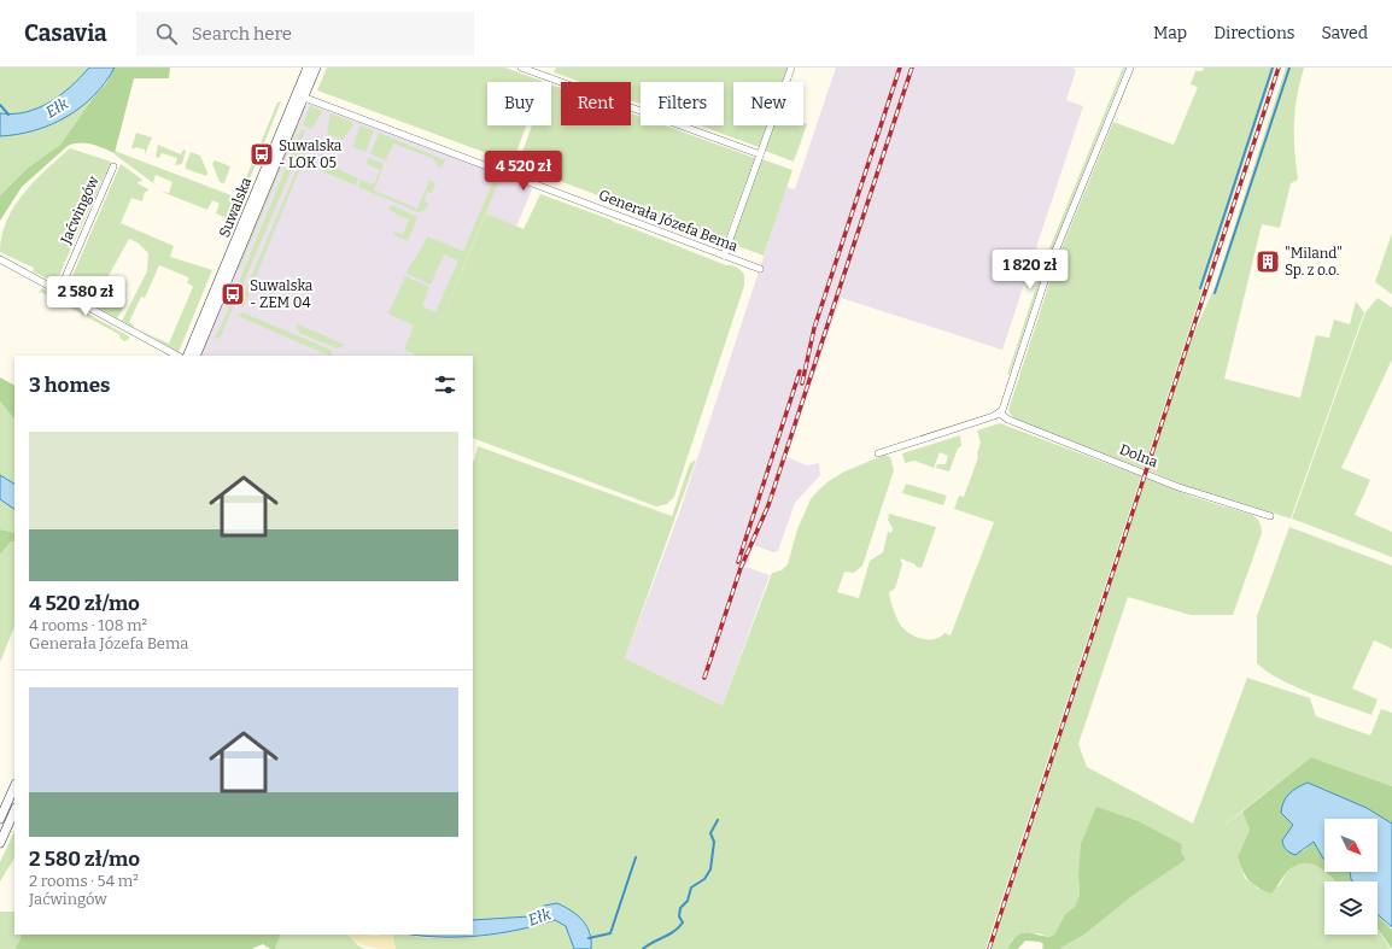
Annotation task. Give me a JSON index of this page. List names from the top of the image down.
{
  "streets": {
    "street": [
      "Suwalska",
      "Jaćwingów",
      "Generała Józefa Bema",
      "Dolna"
    ]
  },
  "crossings": [
    ["Suwalska", "Generała Józefa Bema"]
  ],
  "water": ["Ełk"],
  "places": {
    "bus stop": ["Suwalska - LOK 05", "Suwalska - ZEM 04"],
    "building": ["\"Miland\" Sp. z o.o."]
  },
  "north": "bottom right",
  "page": {
    "header": "Casavia",
    "search": "Search here",
    "nav": ["Map", "Directions", "Saved"],
    "chip": [
      "Buy",
      "Rent",
      "Filters",
      "New"
    ],
    "price": ["4 520 zł", "1 820 zł", "2 580 zł"],
    "heading": "3 homes",
    "list": [
      {
        "name": "4 520 zł/mo",
        "note": "4 rooms · 108 m² · Generała Józefa Bema"
      },
      {
        "name": "2 580 zł/mo",
        "note": "2 rooms · 54 m² · Jaćwingów"
      }
    ]
  }
}
